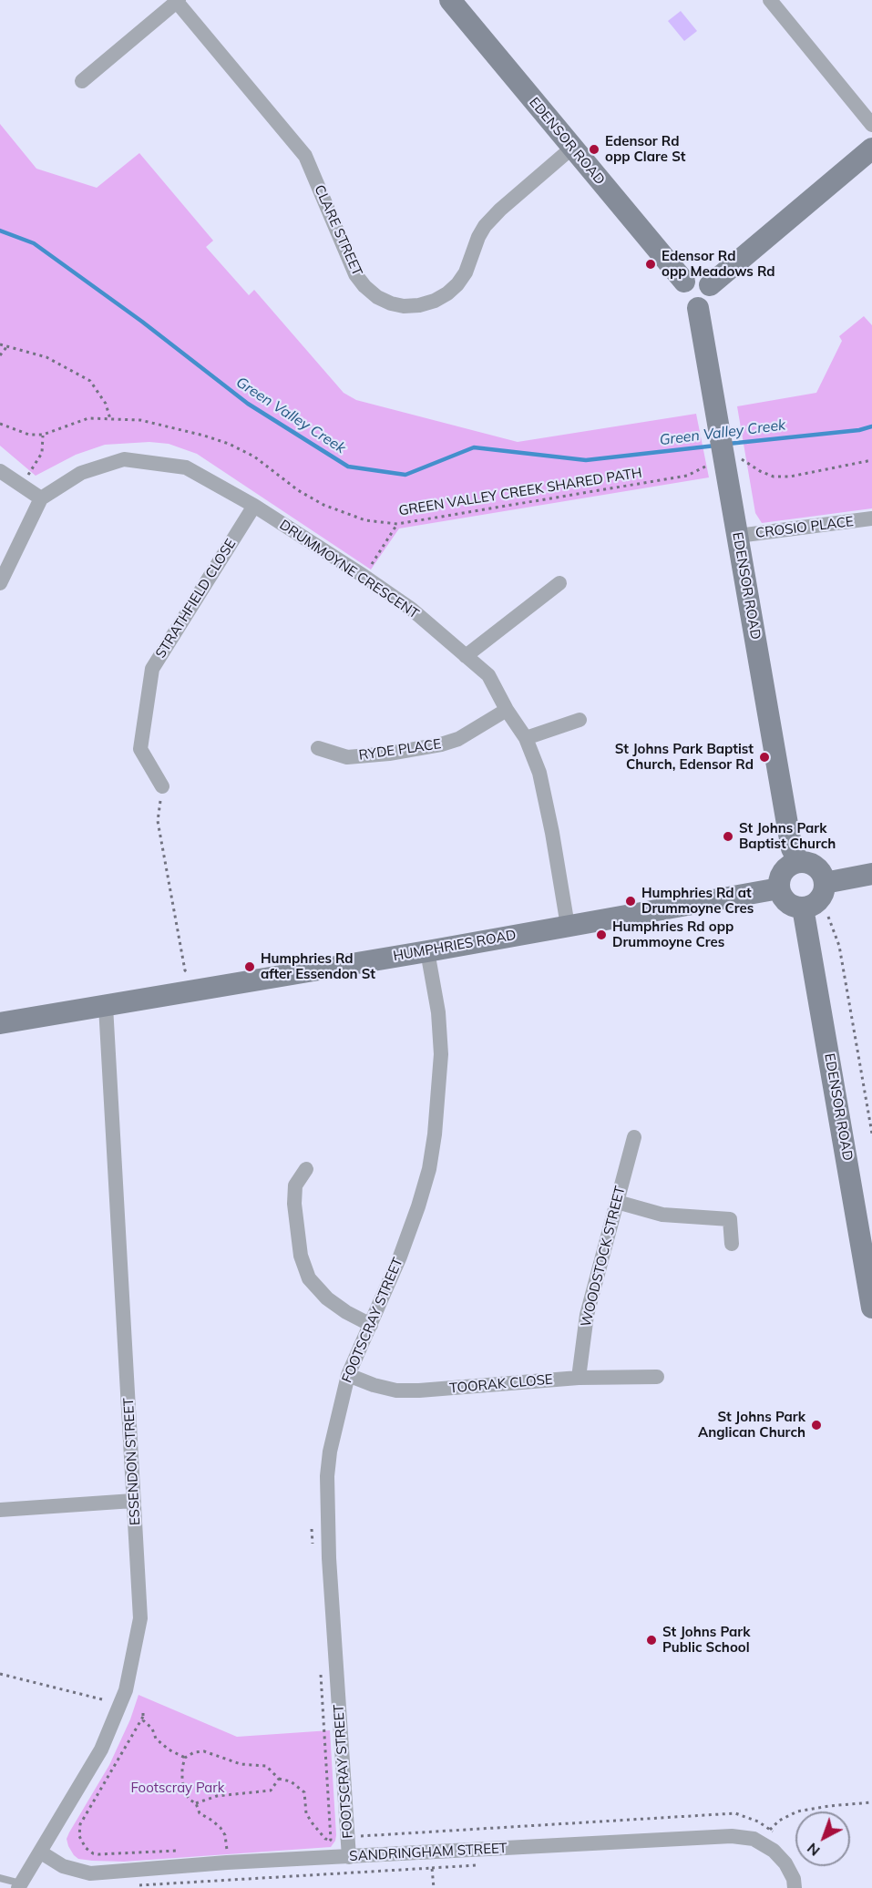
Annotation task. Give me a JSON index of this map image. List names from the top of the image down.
{
  "streets": {
    "main road": ["EDENSOR ROAD", "HUMPHRIES ROAD"],
    "street": [
      "CLARE STREET",
      "CROSIO PLACE",
      "DRUMMOYNE CRESCENT",
      "STRATHFIELD CLOSE",
      "RYDE PLACE",
      "WOODSTOCK STREET",
      "FOOTSCRAY STREET",
      "TOORAK CLOSE",
      "ESSENDON STREET",
      "SANDRINGHAM STREET"
    ],
    "path": ["GREEN VALLEY CREEK SHARED PATH"]
  },
  "crossings": [
    ["EDENSOR ROAD", "CLARE STREET"],
    ["EDENSOR ROAD", "GREEN VALLEY CREEK SHARED PATH"],
    ["EDENSOR ROAD", "CROSIO PLACE"],
    ["EDENSOR ROAD", "HUMPHRIES ROAD"],
    ["DRUMMOYNE CRESCENT", "STRATHFIELD CLOSE"],
    ["DRUMMOYNE CRESCENT", "RYDE PLACE"],
    ["DRUMMOYNE CRESCENT", "HUMPHRIES ROAD"],
    ["HUMPHRIES ROAD", "FOOTSCRAY STREET"],
    ["HUMPHRIES ROAD", "ESSENDON STREET"],
    ["WOODSTOCK STREET", "TOORAK CLOSE"],
    ["FOOTSCRAY STREET", "TOORAK CLOSE"],
    ["FOOTSCRAY STREET", "SANDRINGHAM STREET"],
    ["ESSENDON STREET", "SANDRINGHAM STREET"]
  ],
  "water": ["Green Valley Creek"],
  "parks": ["Footscray Park"],
  "places": [
    "Edensor Rd opp Clare St",
    "Edensor Rd opp Meadows Rd",
    "St Johns Park Baptist Church, Edensor Rd",
    "St Johns Park Baptist Church",
    "Humphries Rd at Drummoyne Cres",
    "Humphries Rd opp Drummoyne Cres",
    "Humphries Rd after Essendon St",
    "St Johns Park Anglican Church",
    "St Johns Park Public School"
  ],
  "north": "bottom left"
}
